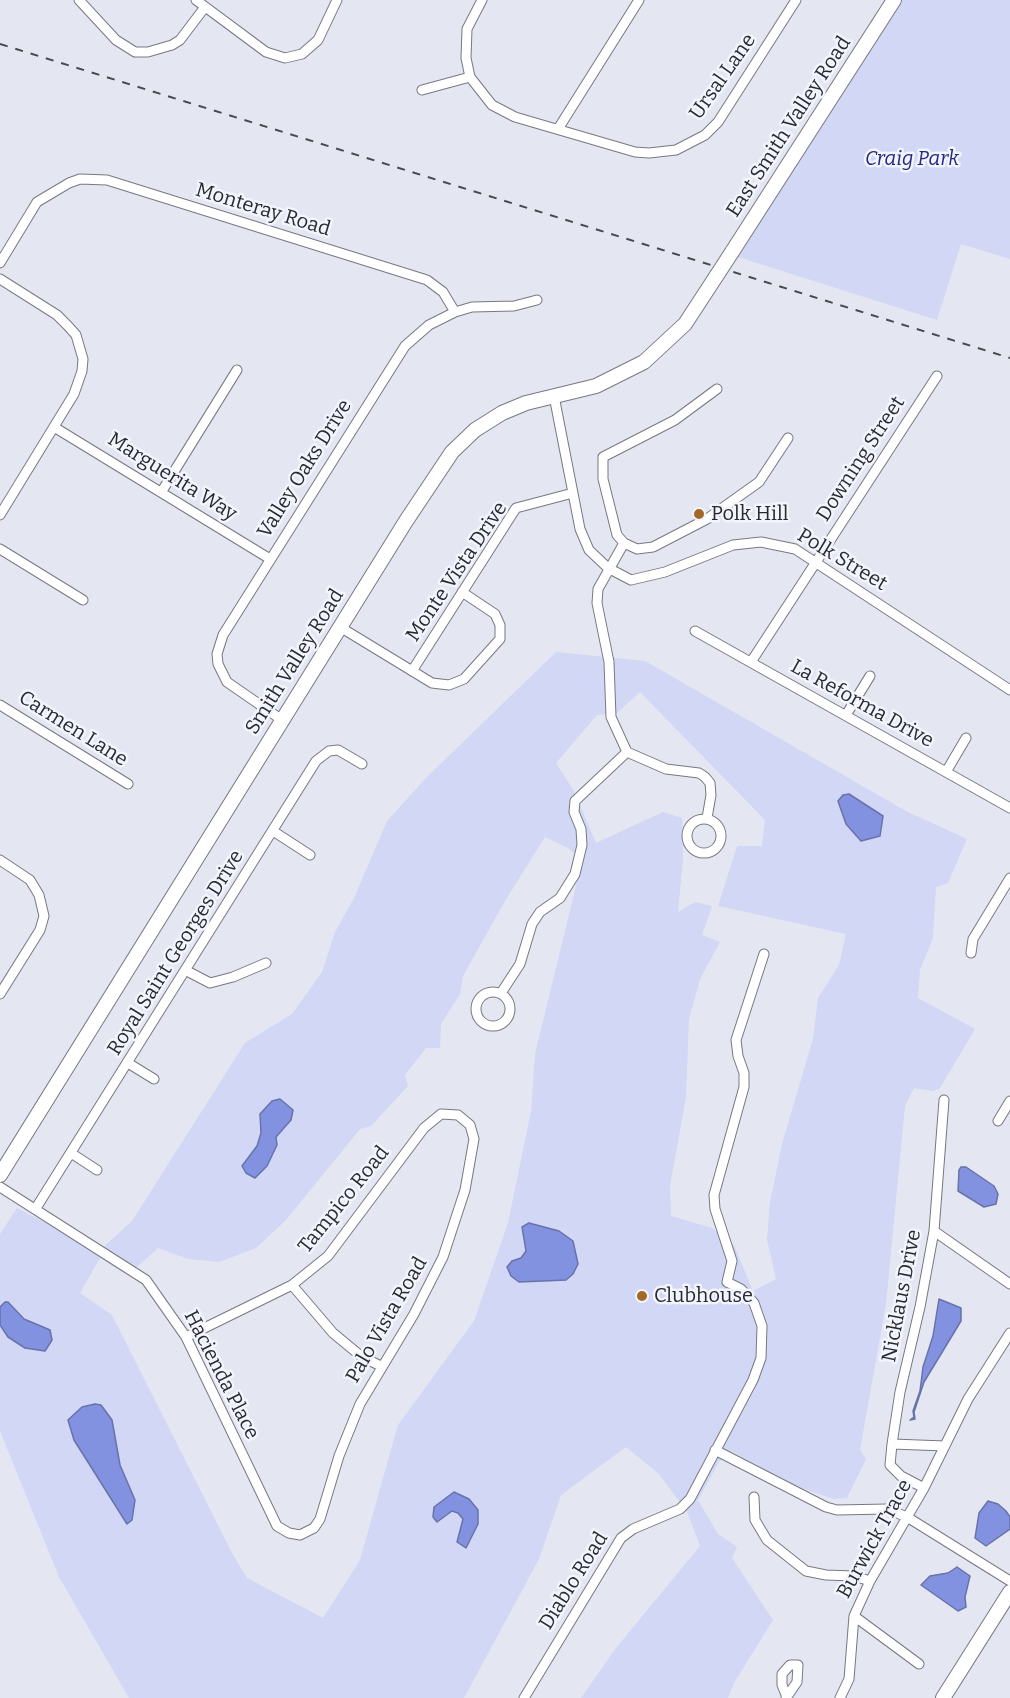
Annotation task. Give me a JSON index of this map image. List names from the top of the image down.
{
  "streets": {
    "main road": ["East Smith Valley Road", "Smith Valley Road"],
    "street": [
      "Ursal Lane",
      "Monteray Road",
      "Downing Street",
      "Valley Oaks Drive",
      "Marguerita Way",
      "Polk Street",
      "Monte Vista Drive",
      "La Reforma Drive",
      "Carmen Lane",
      "Royal Saint Georges Drive",
      "Tampico Road",
      "Nicklaus Drive",
      "Palo Vista Road",
      "Hacienda Place",
      "Burwick Trace",
      "Diablo Road"
    ]
  },
  "crossings": [
    ["East Smith Valley Road", "Smith Valley Road"],
    ["Monteray Road", "Valley Oaks Drive"],
    ["Downing Street", "Polk Street"],
    ["Downing Street", "La Reforma Drive"],
    ["Valley Oaks Drive", "Marguerita Way"],
    ["Valley Oaks Drive", "Smith Valley Road"],
    ["Polk Street", "Monte Vista Drive"],
    ["Polk Street", "Smith Valley Road"],
    ["Royal Saint Georges Drive", "Hacienda Place"],
    ["Tampico Road", "Palo Vista Road"],
    ["Tampico Road", "Hacienda Place"],
    ["Nicklaus Drive", "Burwick Trace"],
    ["Palo Vista Road", "Hacienda Place"]
  ],
  "parks": ["Craig Park"],
  "places": ["Polk Hill", "Clubhouse"]
}
